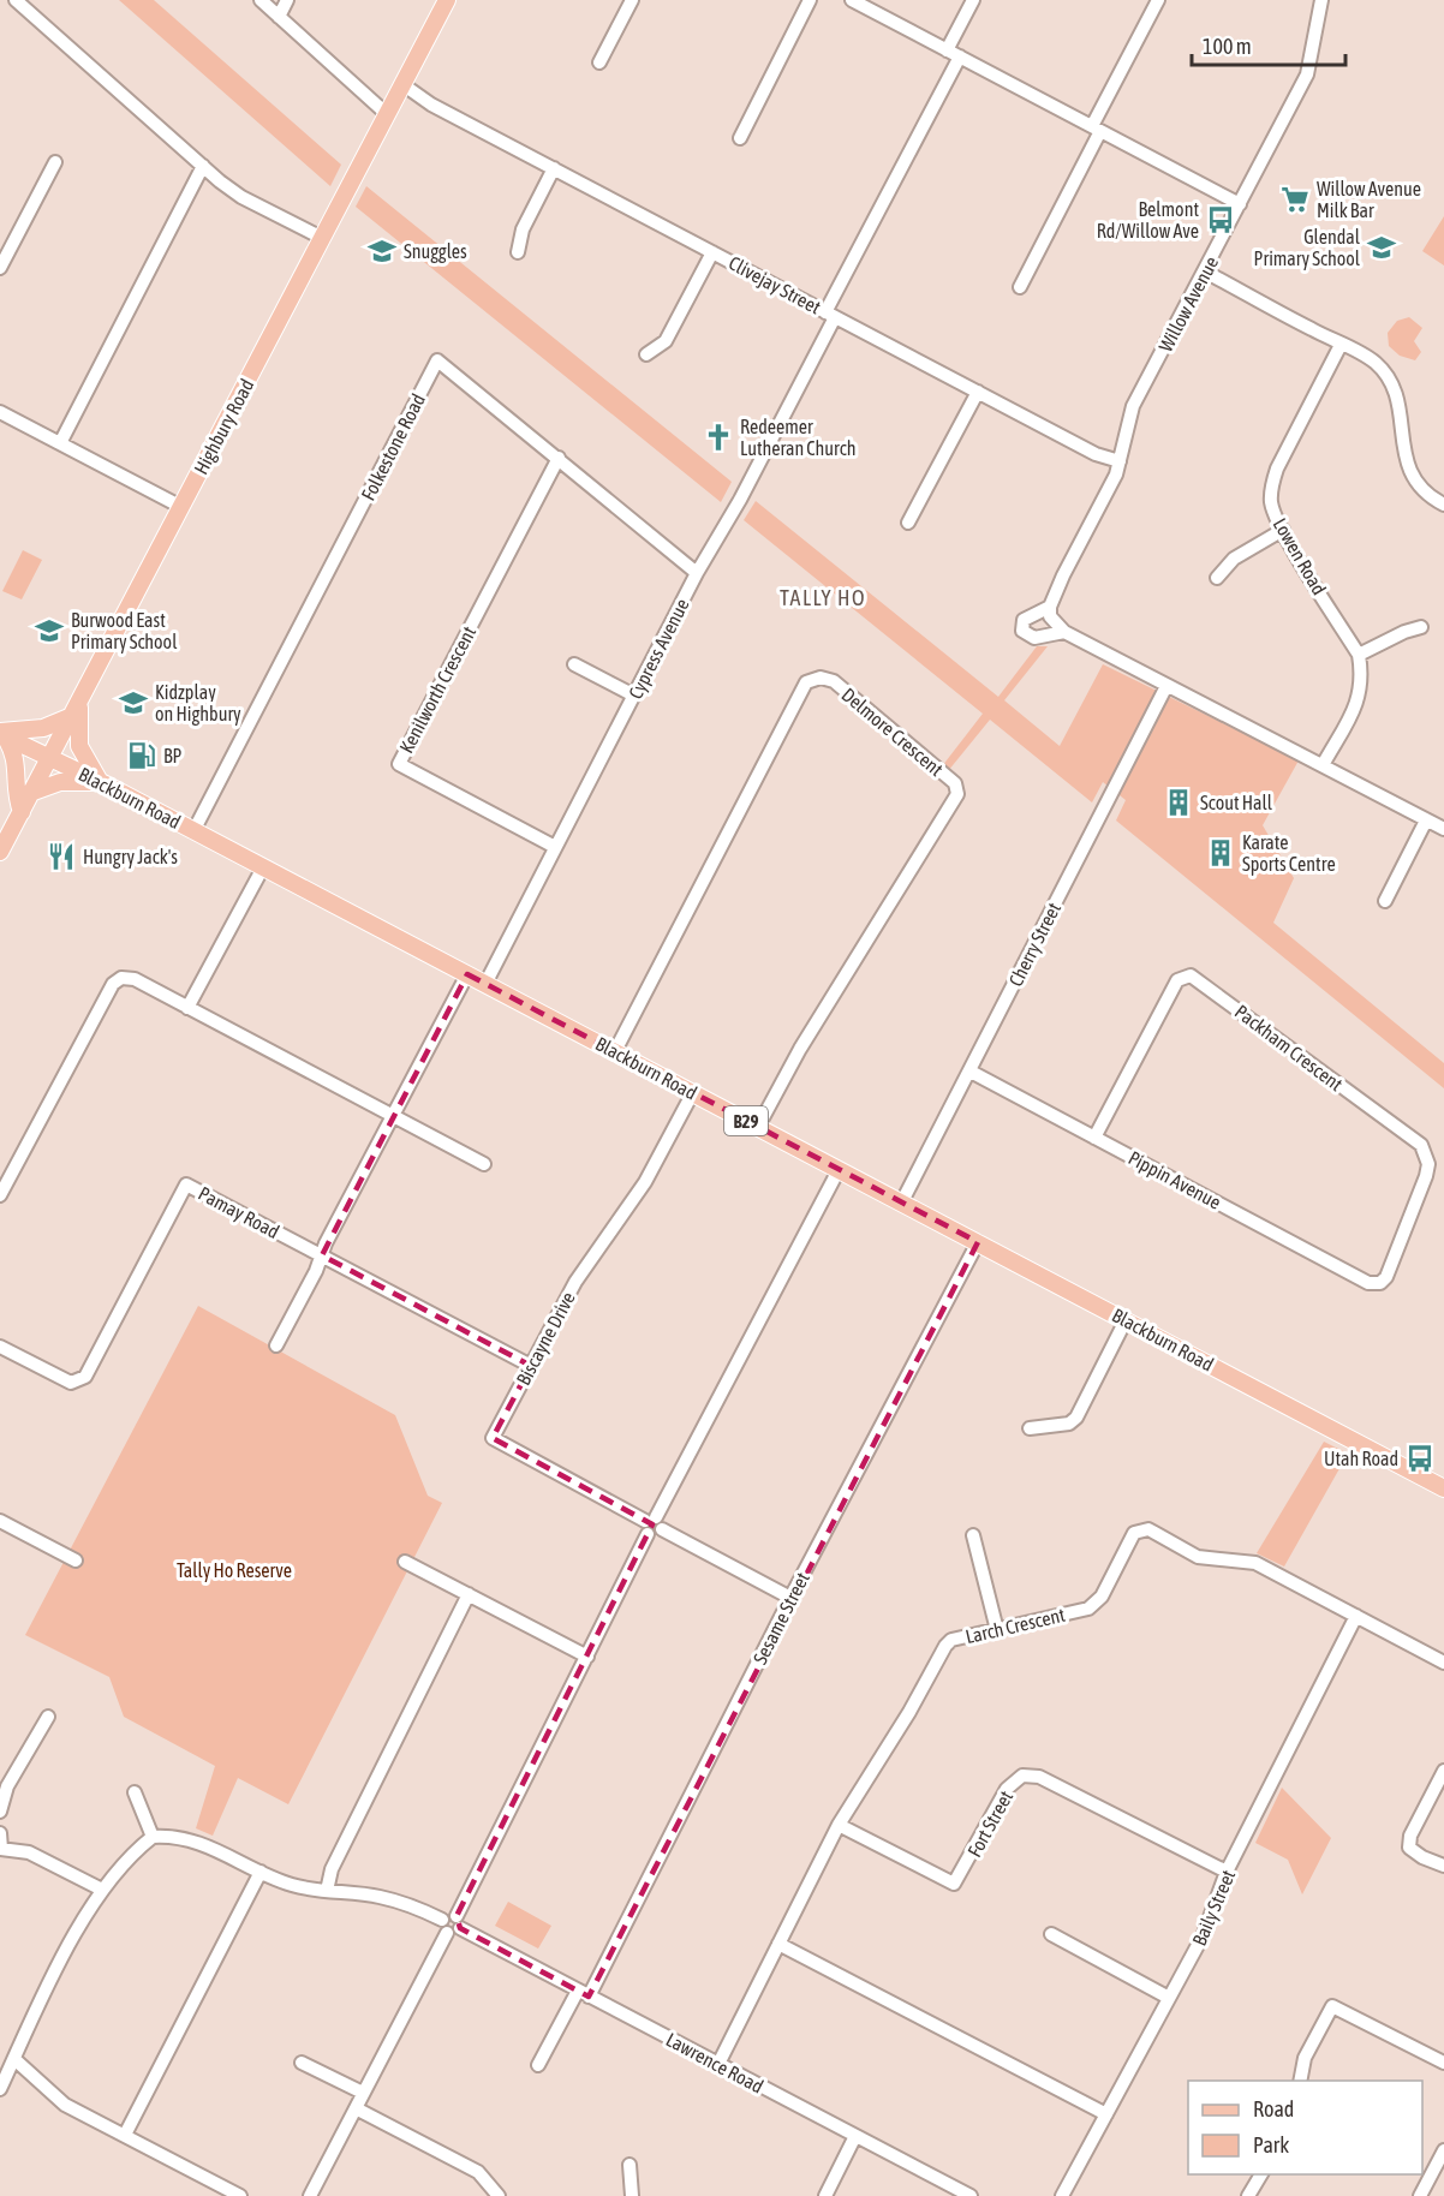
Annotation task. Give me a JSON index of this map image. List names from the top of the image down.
{
  "streets": {
    "main road": ["Highbury Road", "Blackburn Road", "B29"],
    "street": [
      "Clivejay Street",
      "Willow Avenue",
      "Folkestone Road",
      "Lowen Road",
      "Cypress Avenue",
      "Kenilworth Crescent",
      "Delmore Crescent",
      "Cherry Street",
      "Packham Crescent",
      "Pippin Avenue",
      "Pamay Road",
      "Biscayne Drive",
      "Sesame Street",
      "Larch Crescent",
      "Fort Street",
      "Baily Street",
      "Lawrence Road"
    ]
  },
  "crossings": [
    ["Clivejay Street", "Willow Avenue"],
    ["Clivejay Street", "Highbury Road"],
    ["Clivejay Street", "Cypress Avenue"],
    ["Highbury Road", "Blackburn Road"],
    ["Folkestone Road", "Cypress Avenue"],
    ["Folkestone Road", "Kenilworth Crescent"],
    ["Folkestone Road", "Blackburn Road"],
    ["Cypress Avenue", "Kenilworth Crescent"],
    ["Cypress Avenue", "Blackburn Road"],
    ["Delmore Crescent", "Blackburn Road"],
    ["Blackburn Road", "Cherry Street"],
    ["Blackburn Road", "Biscayne Drive"],
    ["Blackburn Road", "Sesame Street"],
    ["Cherry Street", "Pippin Avenue"],
    ["Packham Crescent", "Pippin Avenue"],
    ["Pamay Road", "Biscayne Drive"],
    ["Sesame Street", "Lawrence Road"],
    ["Larch Crescent", "Fort Street"],
    ["Larch Crescent", "Baily Street"],
    ["Larch Crescent", "Lawrence Road"],
    ["Fort Street", "Baily Street"]
  ],
  "districts": ["TALLY HO"],
  "parks": ["Tally Ho Reserve"],
  "places": {
    "supermarket": ["Willow Avenue Milk Bar"],
    "bus stop": ["Belmont Rd/Willow Ave", "Utah Road"],
    "school or university": [
      "Glendal Primary School",
      "Snuggles",
      "Burwood East Primary School",
      "Kidzplay on Highbury"
    ],
    "church": ["Redeemer Lutheran Church"],
    "fuel station": ["BP"],
    "building": ["Scout Hall", "Karate Sports Centre"],
    "restaurant": ["Hungry Jack's"]
  },
  "legend": ["Road", "Park"],
  "scale_bar": "100 m"
}
